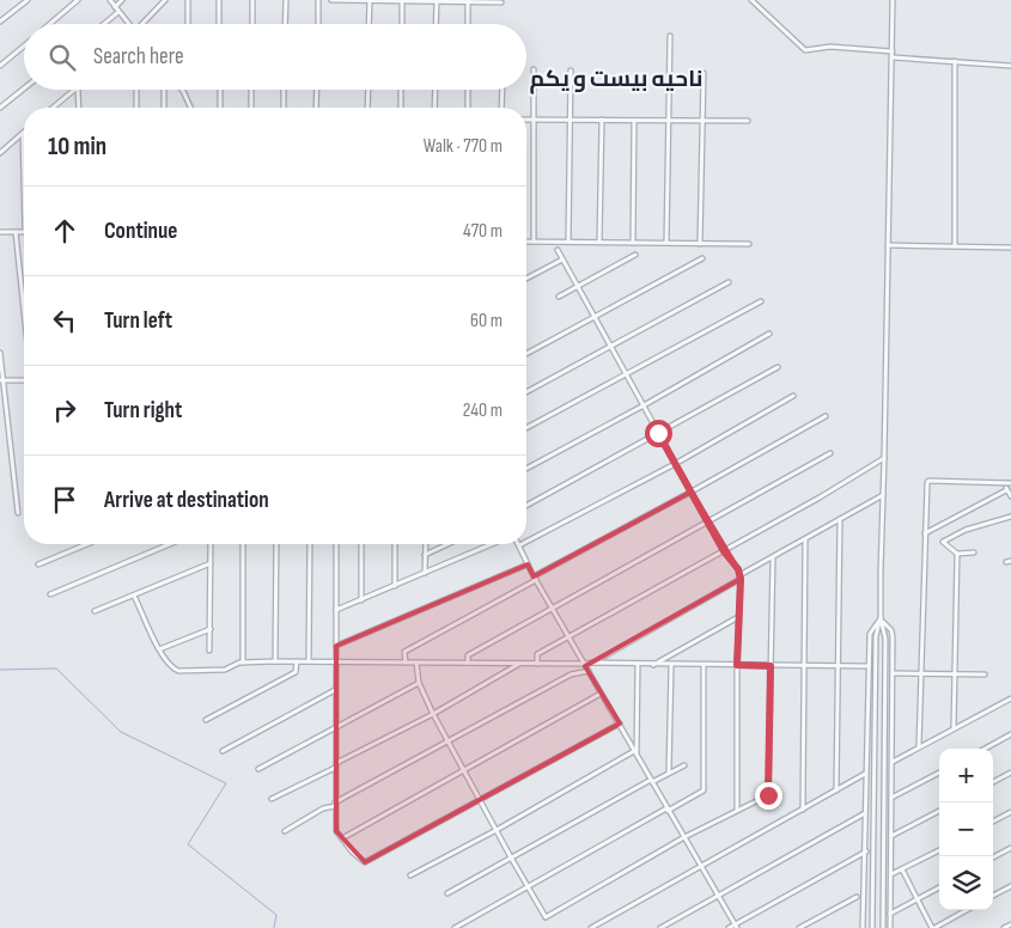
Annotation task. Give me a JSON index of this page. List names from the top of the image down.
{
  "districts": ["ناحیه بیست و یکم"],
  "page": {
    "search": "Search here",
    "heading": ["10 min", "Walk · 770 m"],
    "list": [
      ["Continue", "470 m"],
      ["Turn left", "60 m"],
      ["Turn right", "240 m"],
      "Arrive at destination"
    ],
    "map_buttons": ["+", "−"]
  }
}
